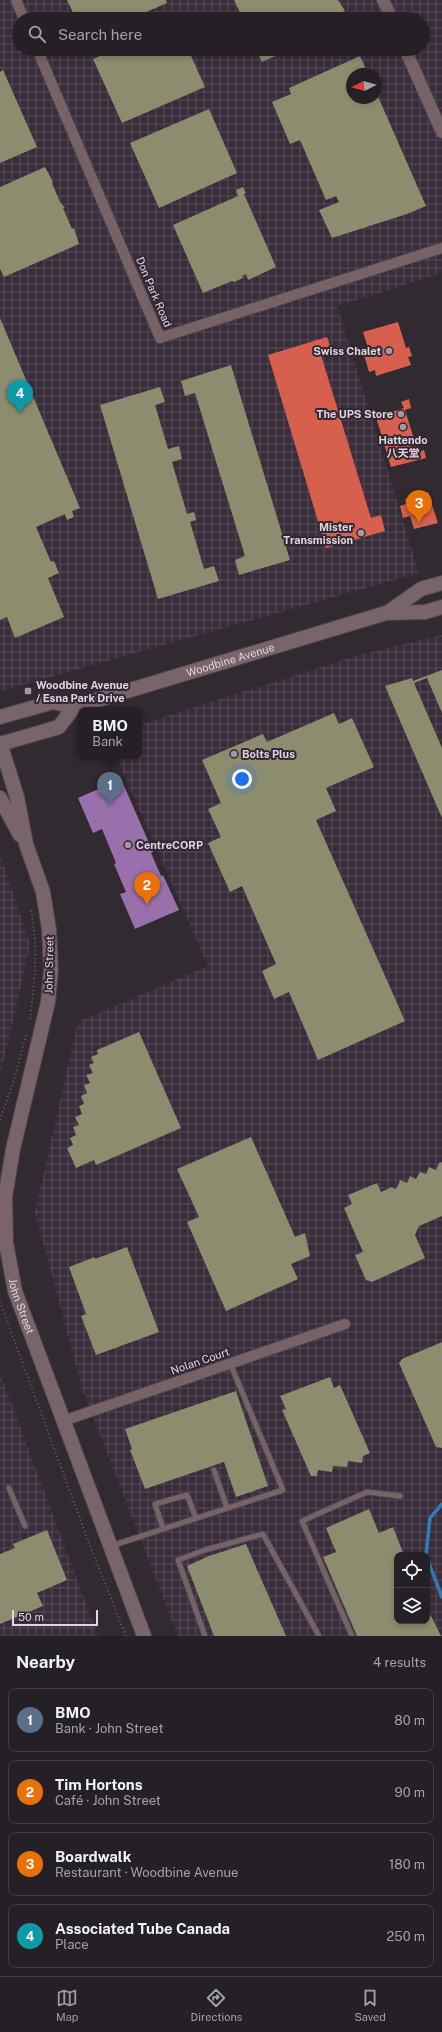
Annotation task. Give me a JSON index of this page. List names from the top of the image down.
{
  "streets": {
    "main road": ["Woodbine Avenue", "John Street"],
    "street": ["Don Park Road", "Nolan Court"]
  },
  "crossings": [
    ["John Street", "Nolan Court"]
  ],
  "places": {
    "other": [
      "Swiss Chalet",
      "The UPS Store",
      "Hattendo 八天堂",
      "Mister Transmission",
      "Bolts Plus",
      "CentreCORP"
    ],
    "transit": ["Woodbine Avenue / Esna Park Drive"]
  },
  "scale_bar": "50 m",
  "north": "left",
  "page": {
    "search": "Search here",
    "pins": [
      "4",
      "3",
      "1",
      "2"
    ],
    "popup": ["BMO", "Bank"],
    "scale": "50 m",
    "heading": ["Nearby", "4 results"],
    "list": [
      {
        "mark": "1",
        "name": "BMO",
        "note": "Bank · John Street",
        "value": "80 m"
      },
      {
        "mark": "2",
        "name": "Tim Hortons",
        "note": "Café · John Street",
        "value": "90 m"
      },
      {
        "mark": "3",
        "name": "Boardwalk",
        "note": "Restaurant · Woodbine Avenue",
        "value": "180 m"
      },
      {
        "mark": "4",
        "name": "Associated Tube Canada",
        "note": "Place",
        "value": "250 m"
      }
    ],
    "nav": ["Map", "Directions", "Saved"]
  }
}
